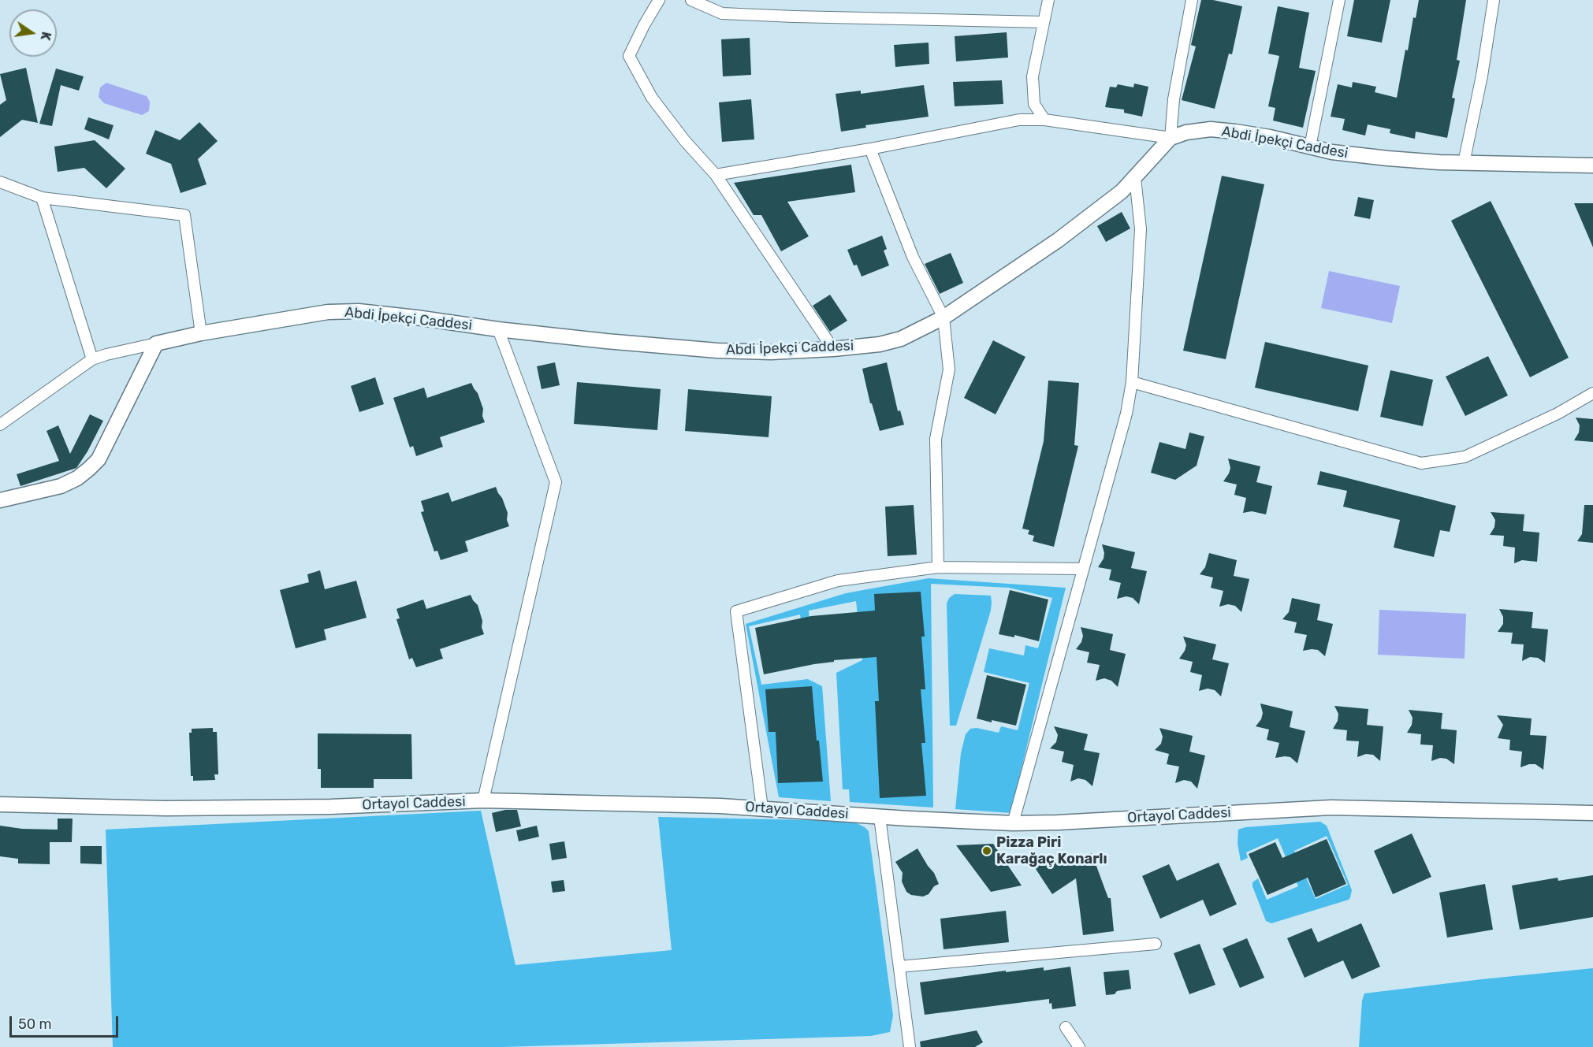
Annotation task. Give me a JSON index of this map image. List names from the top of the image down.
{
  "streets": {
    "street": ["Abdi İpekçi Caddesi", "Ortayol Caddesi"]
  },
  "places": ["Pizza Piri Karağaç Konarlı"],
  "scale_bar": "50 m",
  "north": "right"
}
